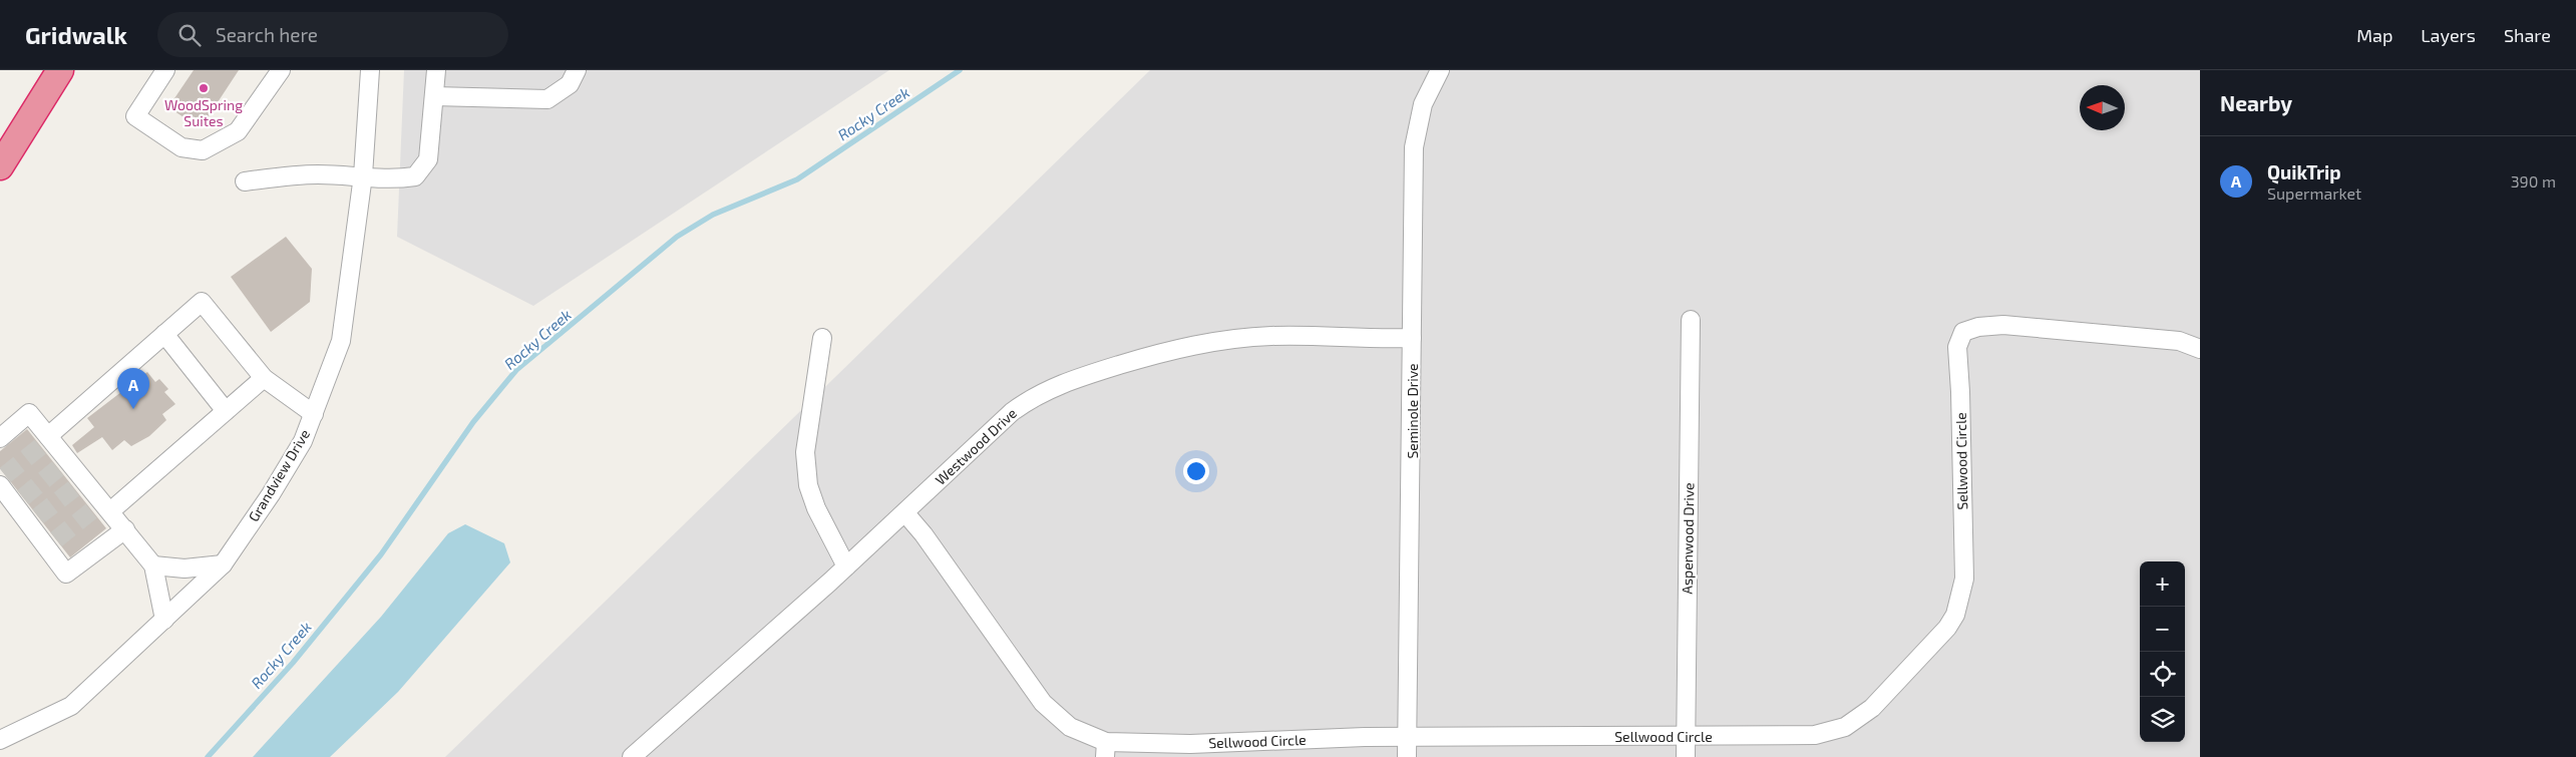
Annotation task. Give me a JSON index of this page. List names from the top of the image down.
{
  "streets": {
    "street": [
      "Seminole Drive",
      "Westwood Drive",
      "Sellwood Circle",
      "Grandview Drive",
      "Aspenwood Drive"
    ]
  },
  "crossings": [
    ["Seminole Drive", "Westwood Drive"],
    ["Seminole Drive", "Sellwood Circle"],
    ["Westwood Drive", "Sellwood Circle"],
    ["Sellwood Circle", "Aspenwood Drive"]
  ],
  "water": ["Rocky Creek"],
  "places": ["WoodSpring Suites"],
  "north": "left",
  "page": {
    "header": "Gridwalk",
    "search": "Search here",
    "nav": ["Map", "Layers", "Share"],
    "heading": "Nearby",
    "list": [
      {
        "mark": "A",
        "name": "QuikTrip",
        "note": "Supermarket",
        "value": "390 m"
      }
    ],
    "pins": "A",
    "map_buttons": ["+", "−"]
  }
}
